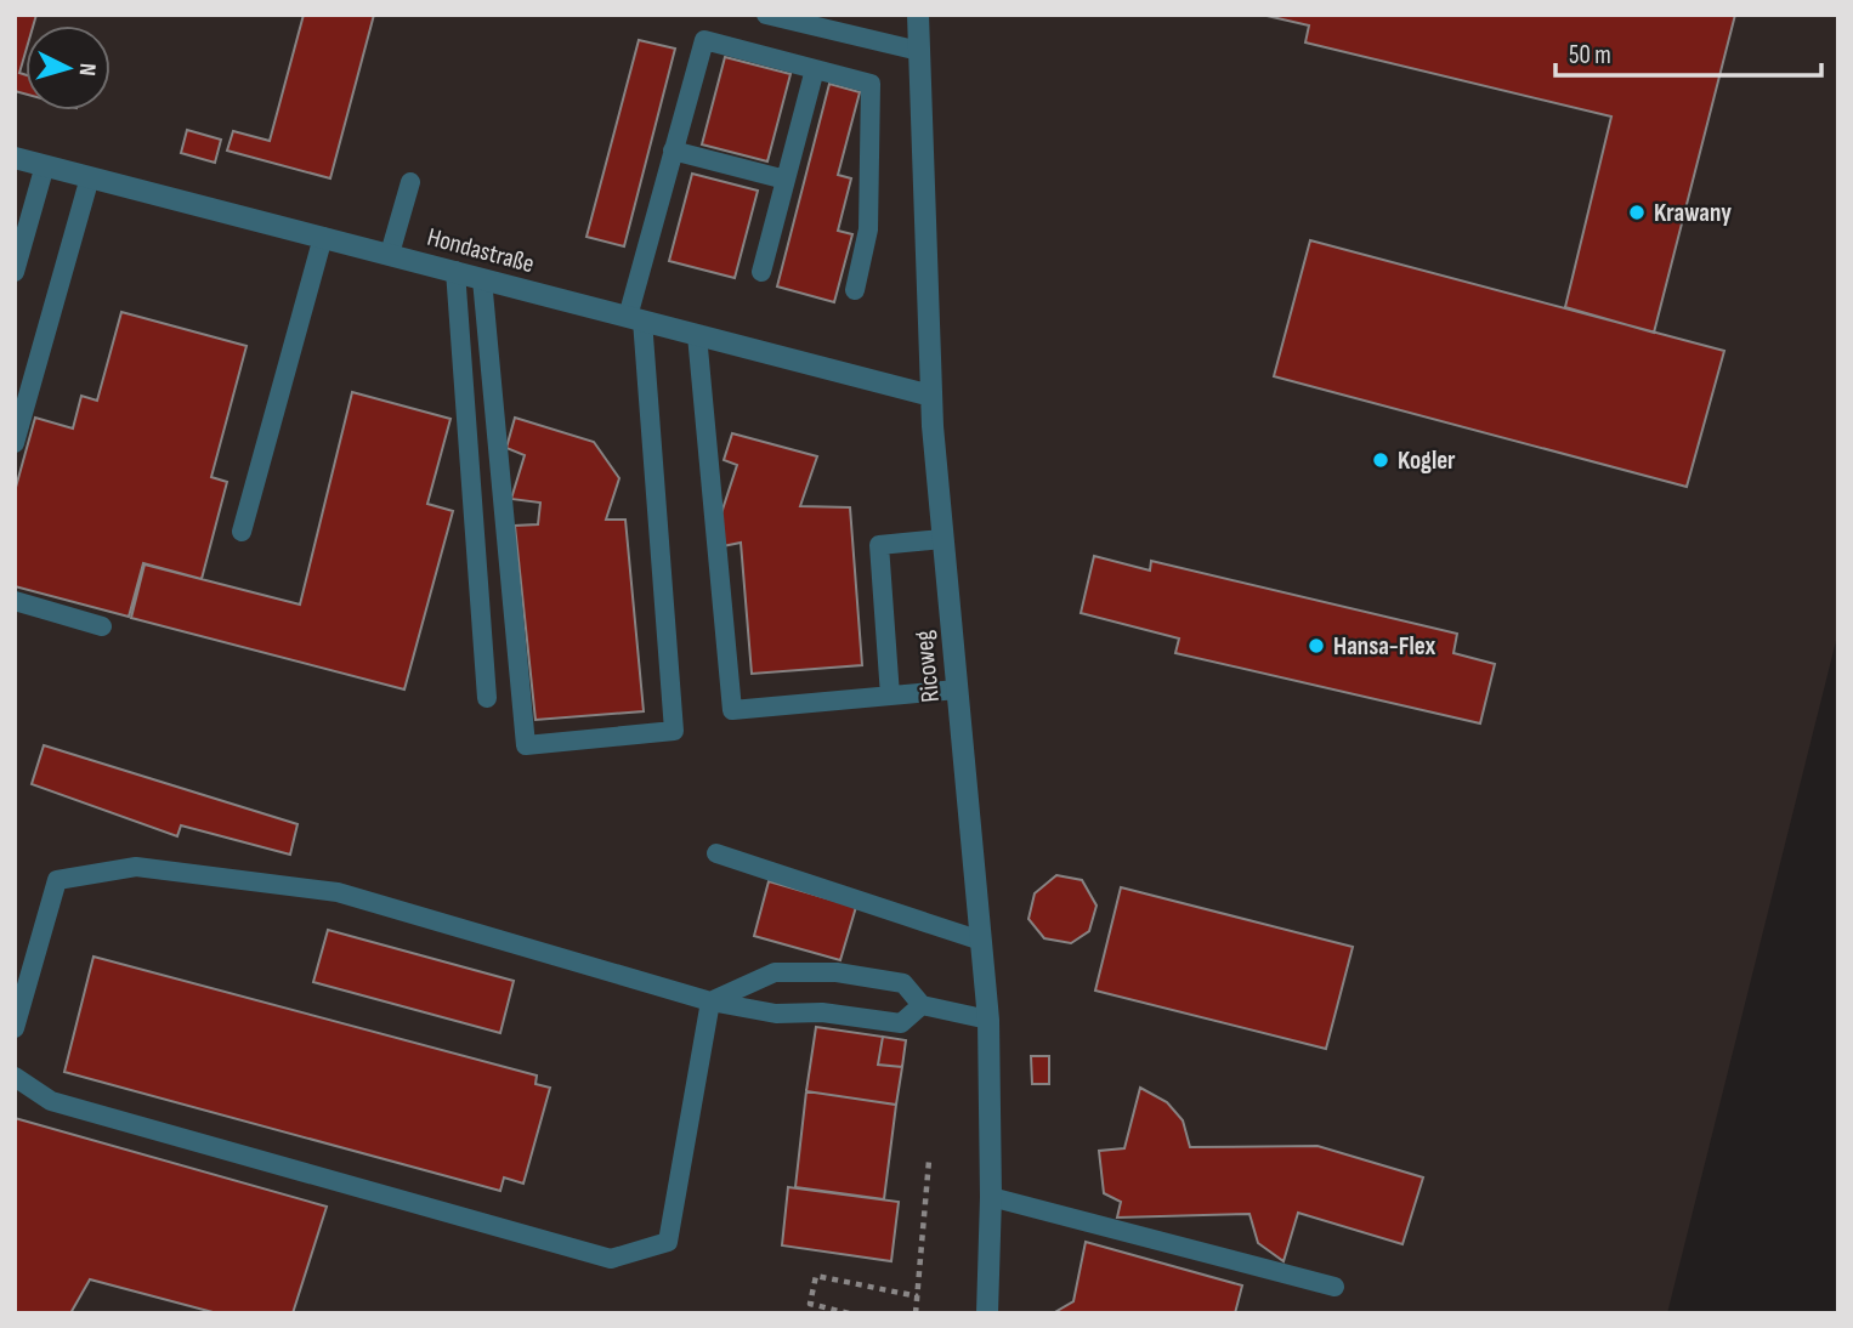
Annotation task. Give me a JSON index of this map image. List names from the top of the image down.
{
  "streets": {
    "street": ["Hondastraße", "Ricoweg"]
  },
  "crossings": [
    ["Hondastraße", "Ricoweg"]
  ],
  "places": ["Krawany", "Kogler", "Hansa-Flex"],
  "scale_bar": "50 m",
  "north": "right"
}
